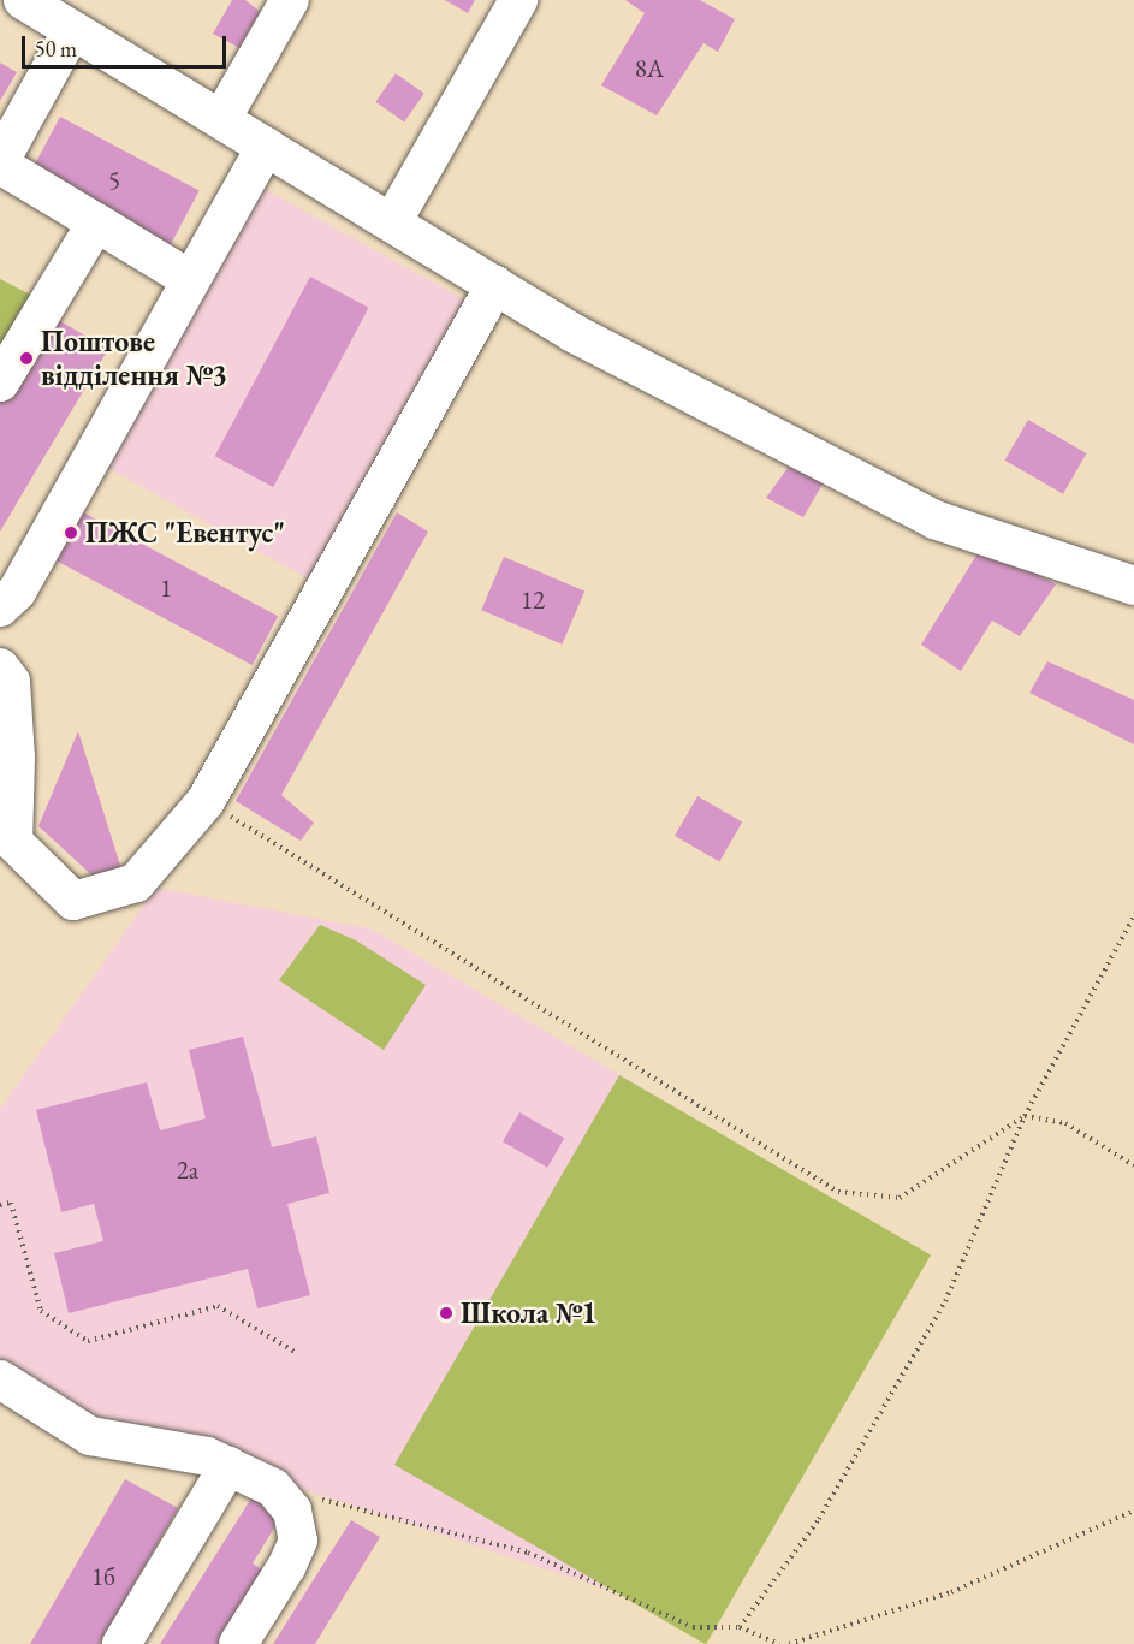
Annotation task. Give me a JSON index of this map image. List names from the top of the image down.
{
  "places": ["Поштове відділення №3", "ПЖС \"Евентус\"", "Школа №1"],
  "house_numbers": [
    "8А",
    "5",
    "1",
    "12",
    "2а",
    "1б"
  ],
  "scale_bar": "50 m"
}
